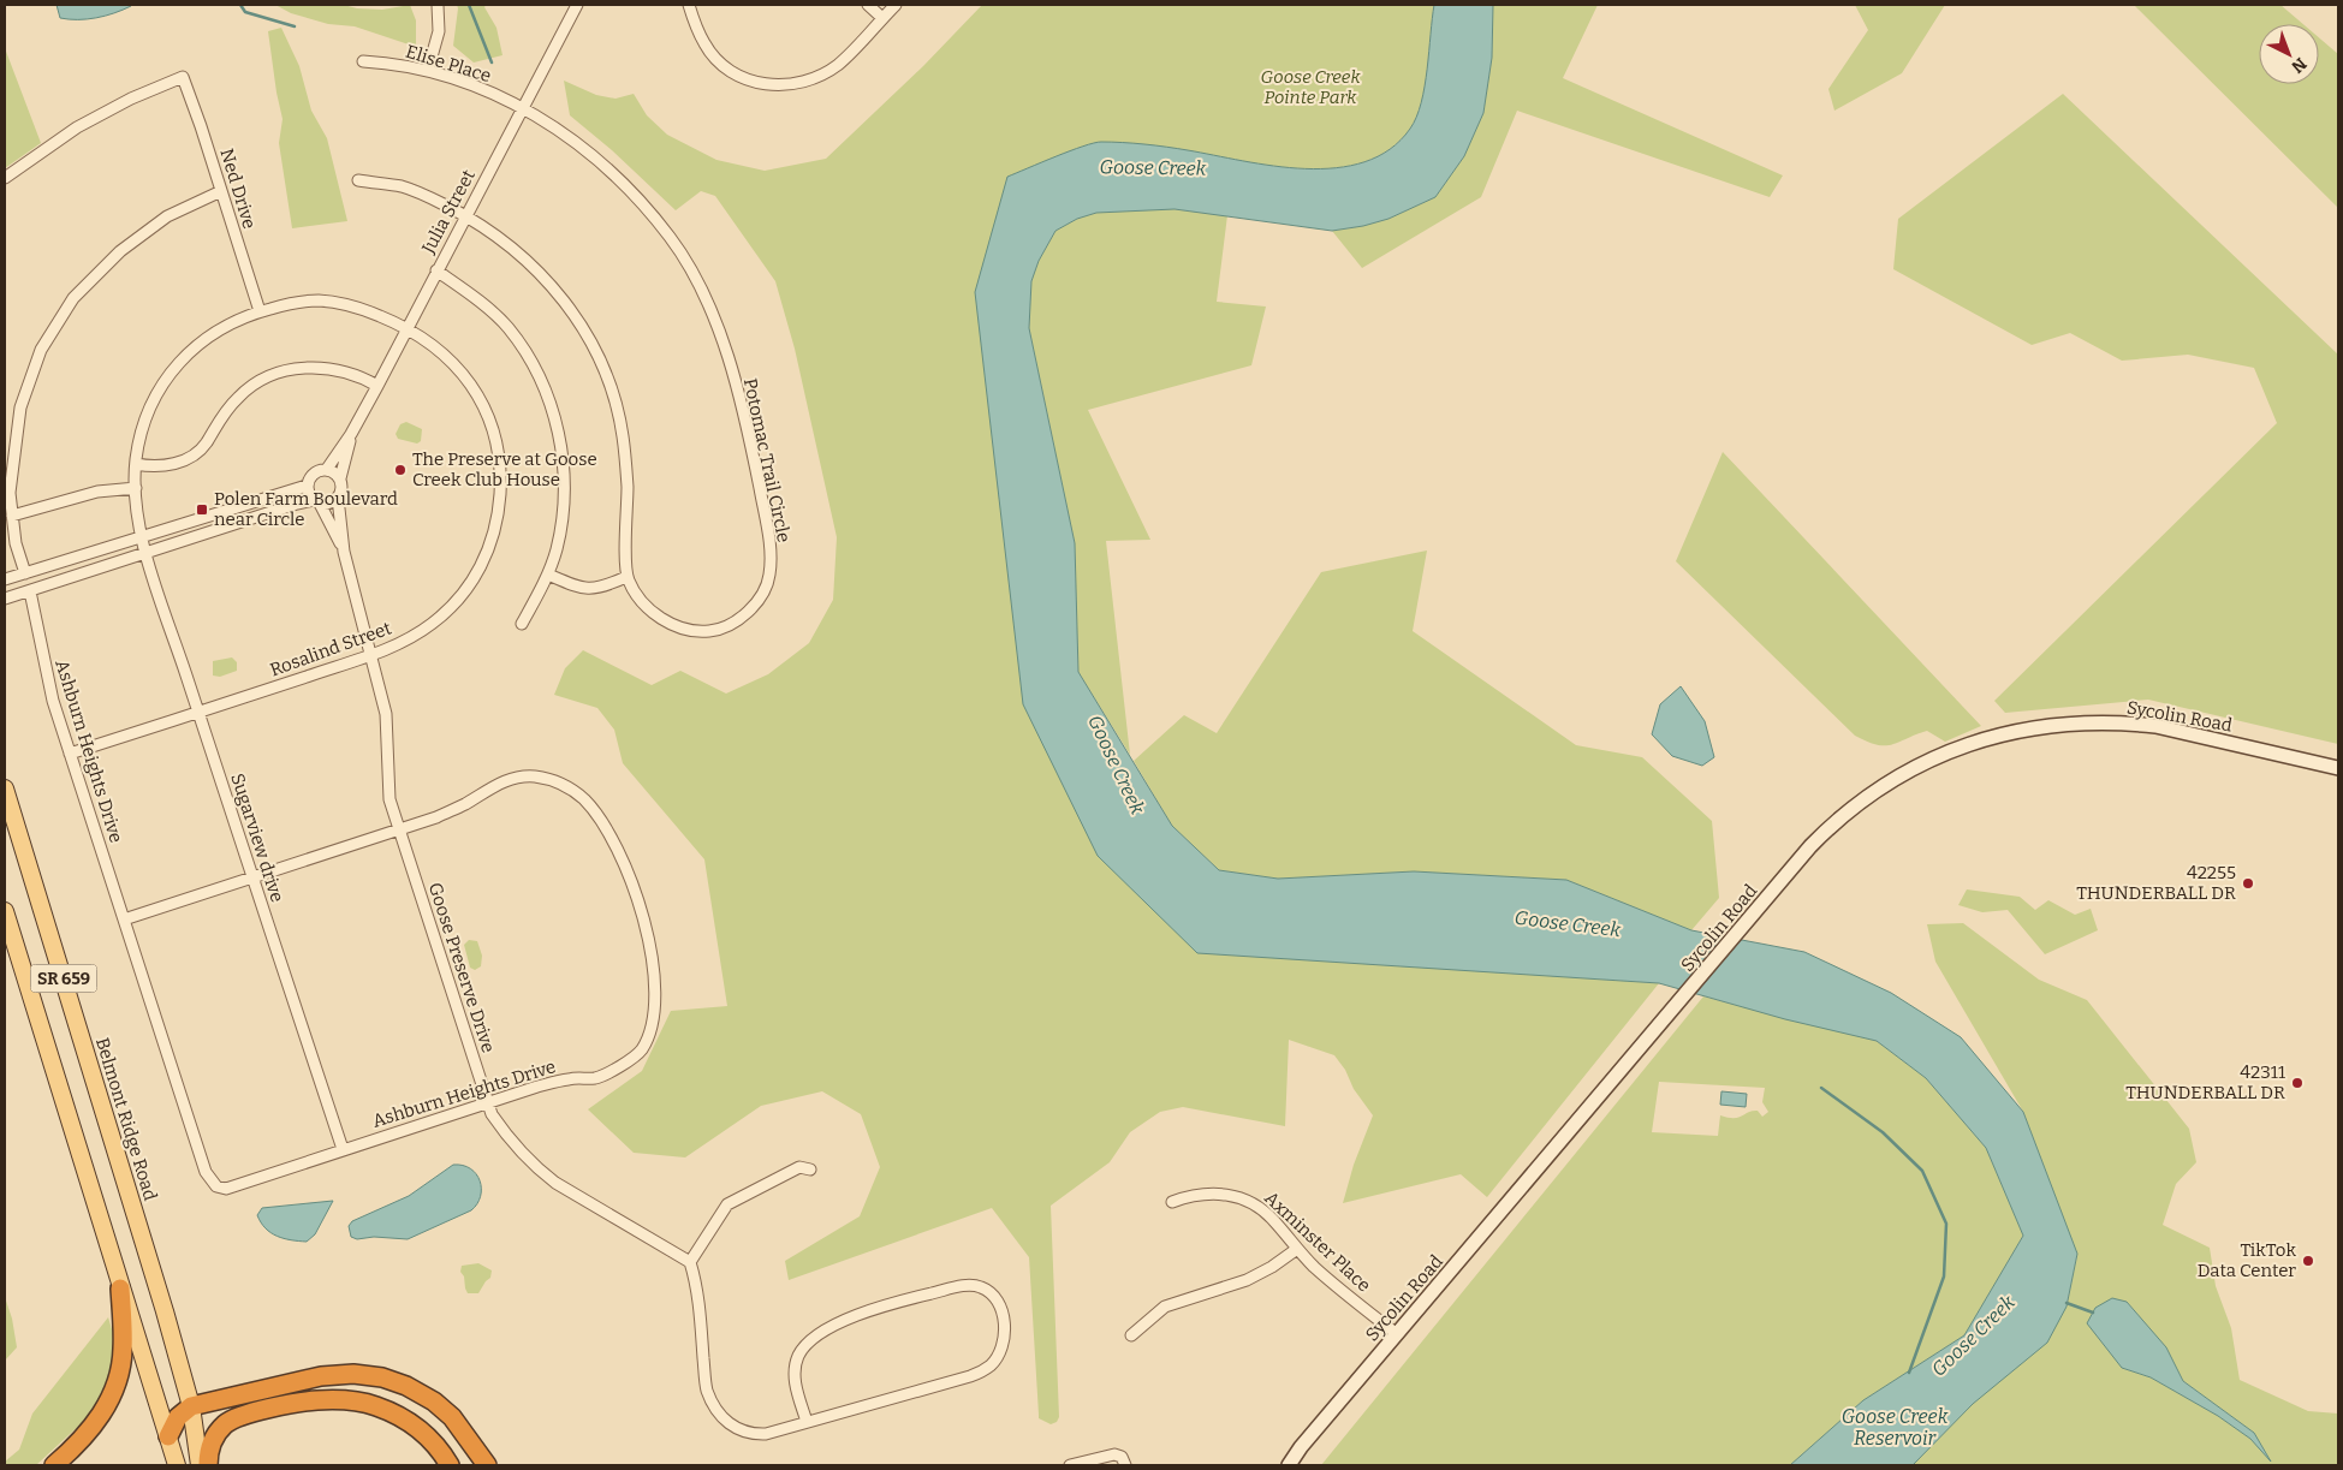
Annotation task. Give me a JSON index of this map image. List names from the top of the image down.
{
  "streets": {
    "main road": ["Sycolin Road", "SR 659", "Belmont Ridge Road"],
    "street": [
      "Elise Place",
      "Ned Drive",
      "Julia Street",
      "Potomac Trail Circle",
      "Rosalind Street",
      "Ashburn Heights Drive",
      "Sugarview drive",
      "Goose Preserve Drive",
      "Axminster Place"
    ]
  },
  "crossings": [
    ["Elise Place", "Julia Street"],
    ["Elise Place", "Potomac Trail Circle"],
    ["Ned Drive", "Rosalind Street"],
    ["Julia Street", "Potomac Trail Circle"],
    ["Julia Street", "Rosalind Street"],
    ["Rosalind Street", "Ashburn Heights Drive"],
    ["Rosalind Street", "Sugarview drive"],
    ["Rosalind Street", "Goose Preserve Drive"],
    ["Sycolin Road", "Axminster Place"],
    ["Ashburn Heights Drive", "Sugarview drive"],
    ["Ashburn Heights Drive", "Goose Preserve Drive"]
  ],
  "water": ["Goose Creek", "Goose Creek Reservoir"],
  "parks": ["Goose Creek Pointe Park"],
  "places": {
    "other": [
      "The Preserve at Goose Creek Club House",
      "42255 THUNDERBALL DR",
      "42311 THUNDERBALL DR",
      "TikTok Data Center"
    ],
    "transit": ["Polen Farm Boulevard near Circle"]
  },
  "north": "bottom right"
}
